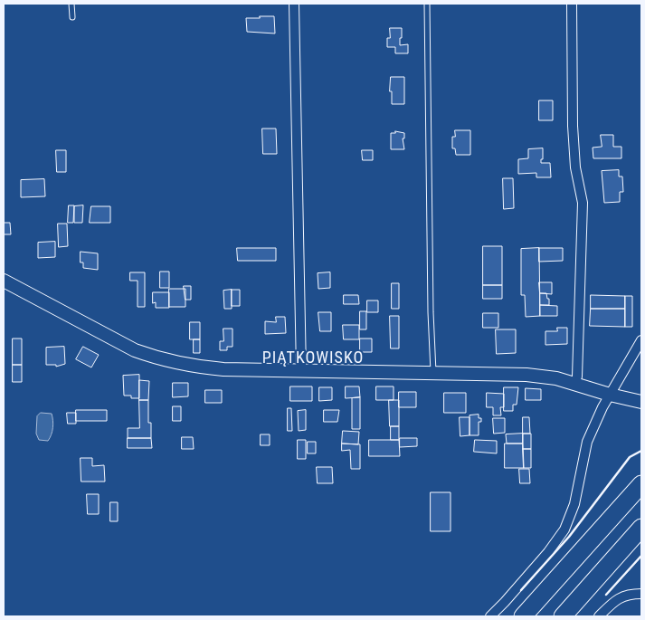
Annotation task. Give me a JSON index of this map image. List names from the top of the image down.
{
  "districts": ["PIĄTKOWISKO"]
}
